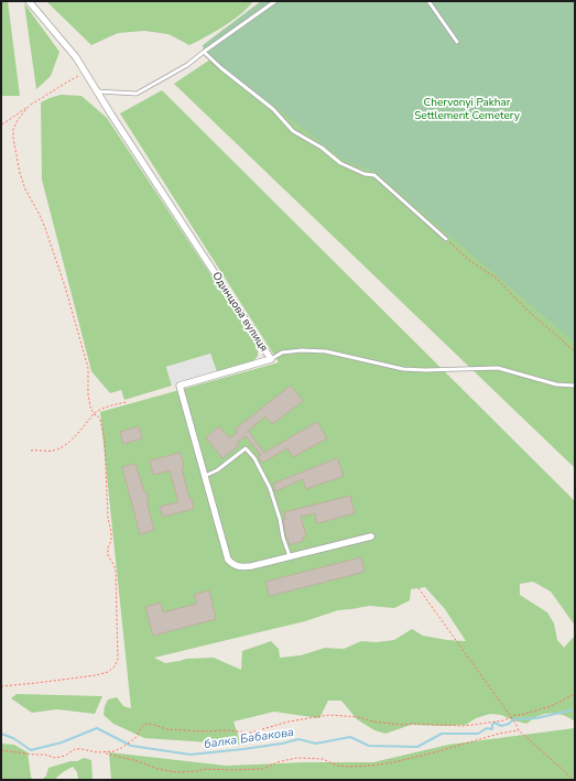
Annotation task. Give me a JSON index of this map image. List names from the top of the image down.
{
  "streets": {
    "street": ["Одинцова вулиця"]
  },
  "water": ["балка Бабакова"],
  "parks": ["Chervonyi Pakhar Settlement Cemetery"]
}
